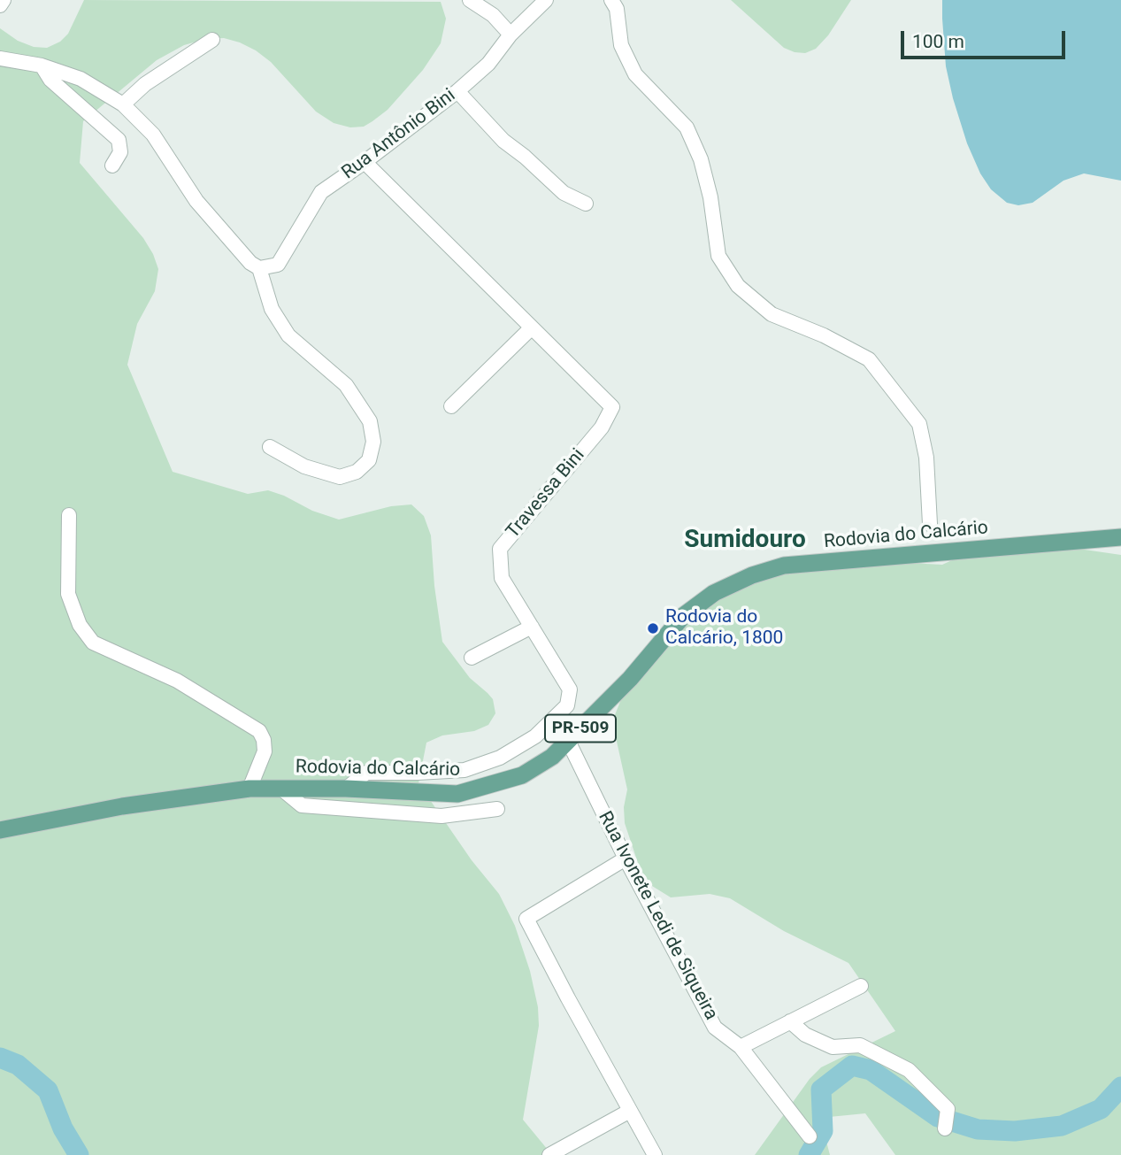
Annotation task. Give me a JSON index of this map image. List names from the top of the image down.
{
  "streets": {
    "main road": ["Rodovia do Calcário", "PR-509"],
    "street": ["Rua Antônio Bini", "Travessa Bini", "Rua Ivonete Ledi de Siqueira"]
  },
  "crossings": [
    ["Rua Antônio Bini", "Travessa Bini"],
    ["Travessa Bini", "Rodovia do Calcário"],
    ["Rodovia do Calcário", "Rua Ivonete Ledi de Siqueira"]
  ],
  "districts": ["Sumidouro"],
  "places": ["Rodovia do Calcário, 1800"],
  "scale_bar": "100 m"
}
